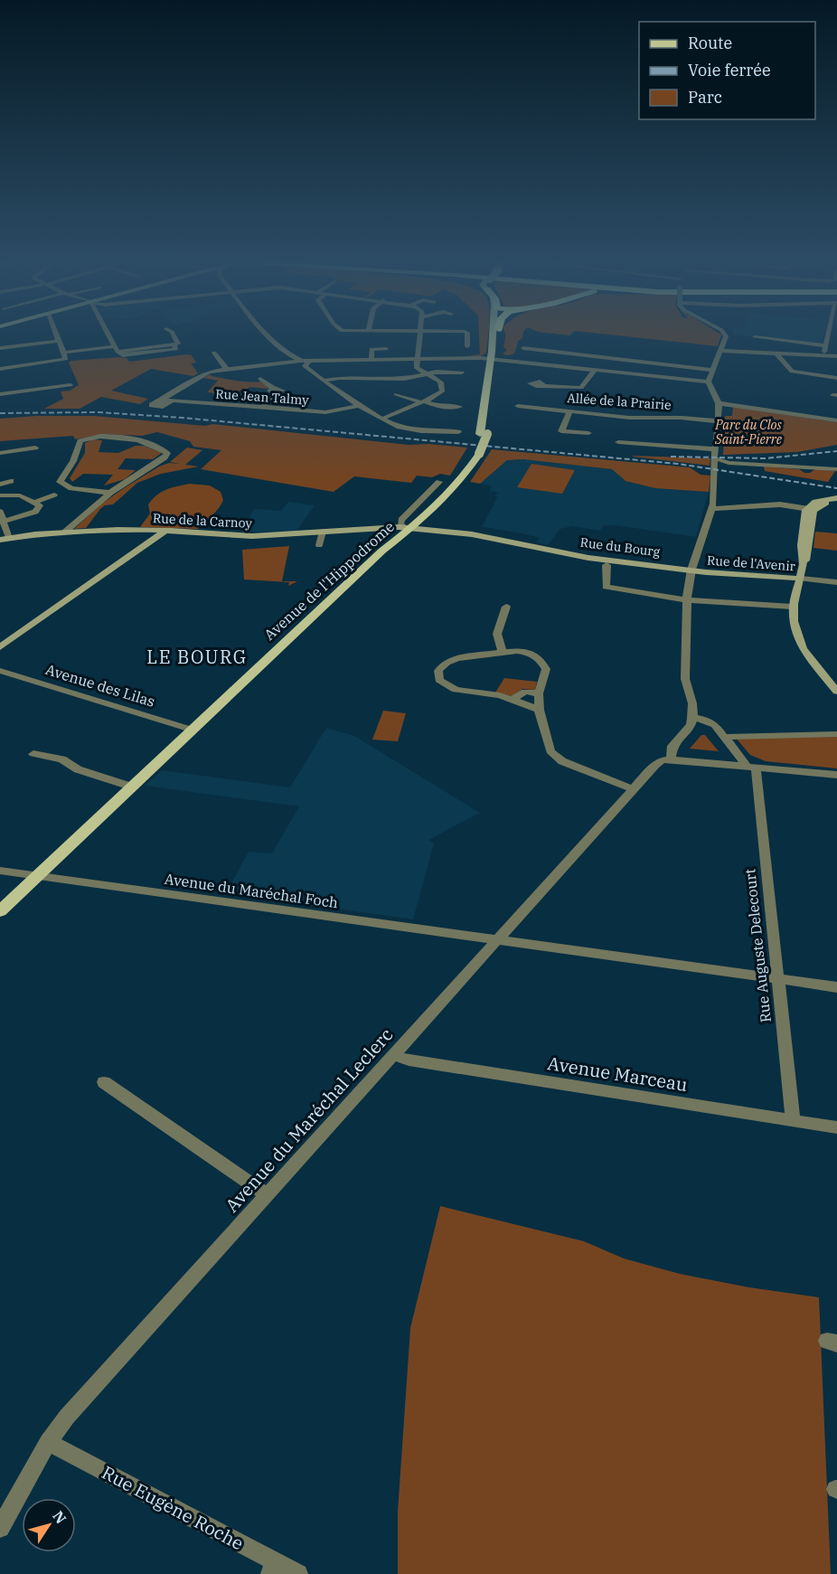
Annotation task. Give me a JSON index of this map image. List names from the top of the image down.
{
  "streets": {
    "main road": ["Avenue de l'Hippodrome"],
    "street": [
      "Rue Jean Talmy",
      "Allée de la Prairie",
      "Rue de la Carnoy",
      "Rue du Bourg",
      "Rue de l'Avenir",
      "Avenue des Lilas",
      "Avenue du Maréchal Foch",
      "Rue Auguste Delecourt",
      "Avenue Marceau",
      "Avenue du Maréchal Leclerc",
      "Rue Eugène Roche"
    ]
  },
  "crossings": [
    ["Rue de la Carnoy", "Rue du Bourg"],
    ["Rue de la Carnoy", "Avenue de l'Hippodrome"],
    ["Rue du Bourg", "Rue de l'Avenir"],
    ["Rue du Bourg", "Avenue de l'Hippodrome"],
    ["Avenue de l'Hippodrome", "Avenue des Lilas"],
    ["Avenue de l'Hippodrome", "Avenue du Maréchal Foch"],
    ["Avenue du Maréchal Foch", "Rue Auguste Delecourt"],
    ["Avenue du Maréchal Foch", "Avenue du Maréchal Leclerc"],
    ["Rue Auguste Delecourt", "Avenue Marceau"],
    ["Avenue Marceau", "Avenue du Maréchal Leclerc"],
    ["Avenue du Maréchal Leclerc", "Rue Eugène Roche"]
  ],
  "districts": ["LE BOURG"],
  "parks": ["Parc du Clos Saint-Pierre"],
  "legend": ["Route", "Voie ferrée", "Parc"],
  "north": "top right"
}
